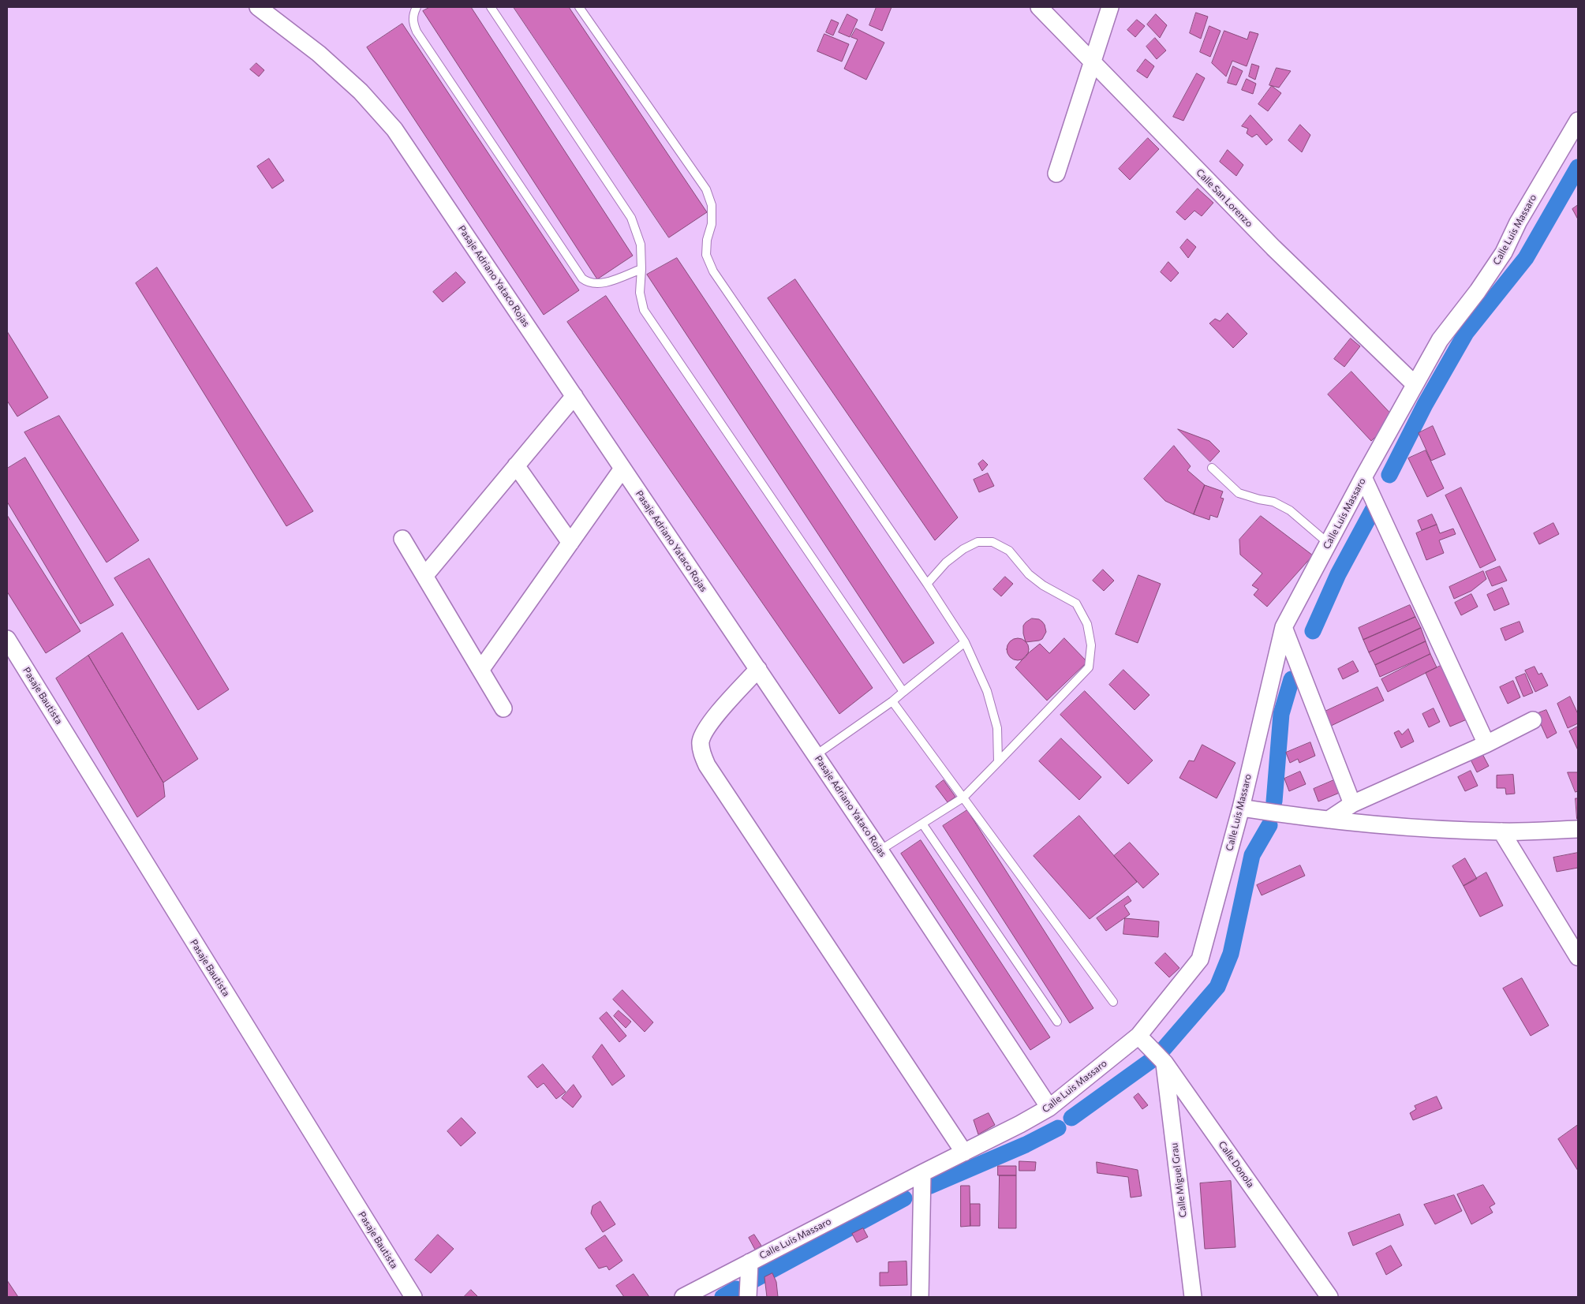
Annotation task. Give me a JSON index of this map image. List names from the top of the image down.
{
  "streets": {
    "street": [
      "Calle San Lorenzo",
      "Calle Luis Massaro",
      "Pasaje Adriano Yataco Rojas",
      "Pasaje Bautista",
      "Calle Donola",
      "Calle Miguel Grau"
    ]
  },
  "crossings": [
    ["Calle San Lorenzo", "Calle Luis Massaro"],
    ["Calle Luis Massaro", "Pasaje Adriano Yataco Rojas"],
    ["Calle Luis Massaro", "Calle Donola"],
    ["Calle Donola", "Calle Miguel Grau"]
  ]
}
